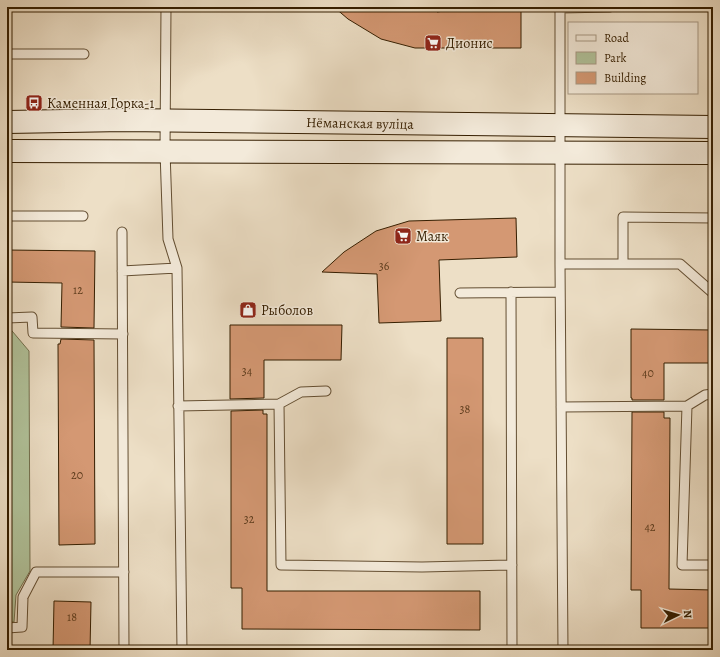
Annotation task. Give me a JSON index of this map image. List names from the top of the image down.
{
  "streets": {
    "main road": ["Нёманская вуліца"]
  },
  "places": {
    "supermarket": ["Дионис", "Маяк"],
    "bus stop": ["Каменная Горка-1"],
    "shop": ["Рыболов"]
  },
  "house_numbers": [
    "36",
    "12",
    "34",
    "40",
    "38",
    "20",
    "32",
    "42",
    "18"
  ],
  "legend": ["Road", "Park", "Building"],
  "north": "right"
}
